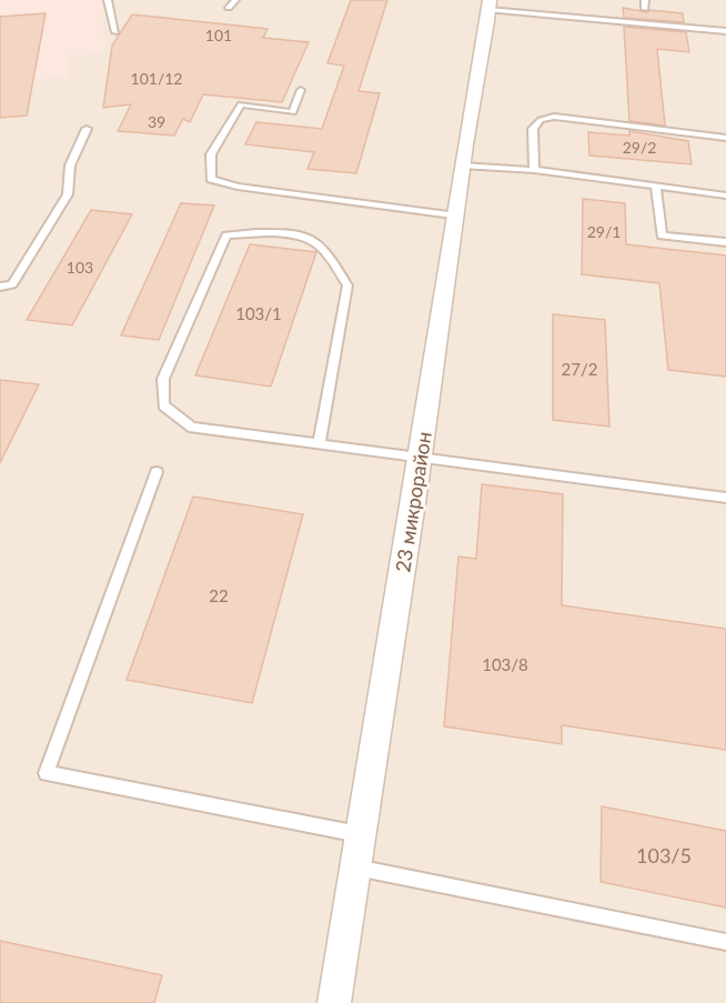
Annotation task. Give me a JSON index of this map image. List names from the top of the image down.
{
  "streets": {
    "street": ["23 микрорайон"]
  },
  "house_numbers": [
    "101",
    "101/12",
    "39",
    "29/2",
    "29/1",
    "103",
    "103/1",
    "27/2",
    "22",
    "103/8",
    "103/5"
  ]
}
